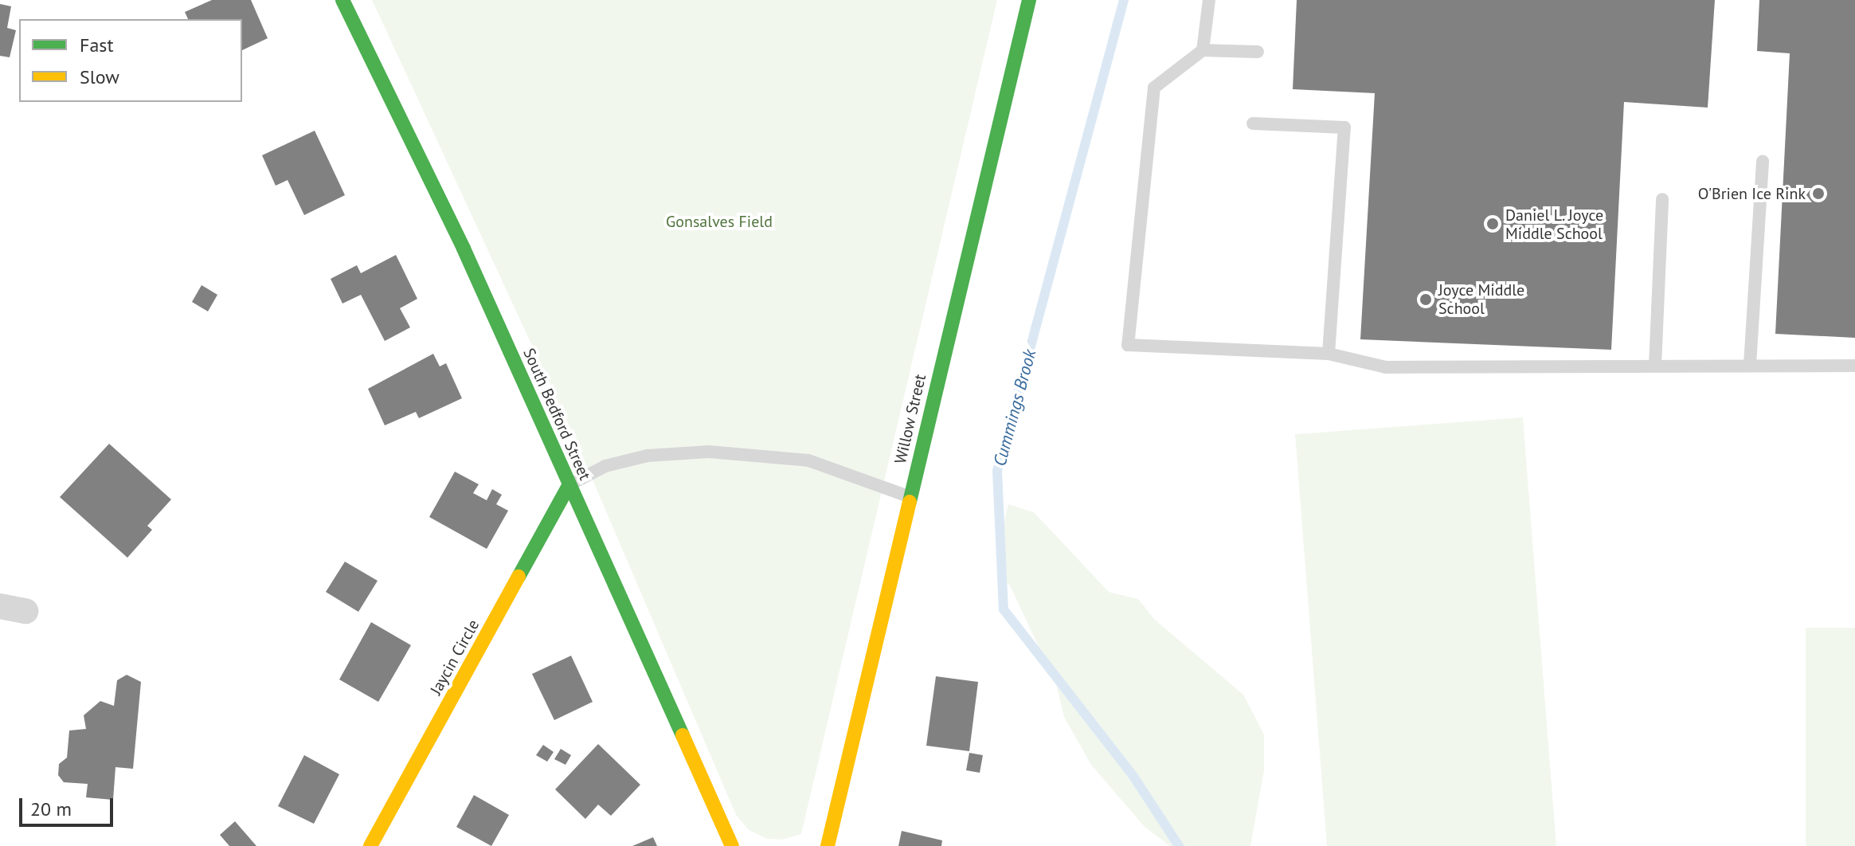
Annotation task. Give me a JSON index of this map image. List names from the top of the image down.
{
  "streets": {
    "street": ["South Bedford Street", "Willow Street", "Jaycin Circle"]
  },
  "crossings": [
    ["South Bedford Street", "Jaycin Circle"]
  ],
  "water": ["Cummings Brook"],
  "parks": ["Gonsalves Field"],
  "places": ["O'Brien Ice Rink", "Daniel L. Joyce Middle School", "Joyce Middle School"],
  "legend": ["Fast", "Slow"],
  "scale_bar": "20 m"
}
